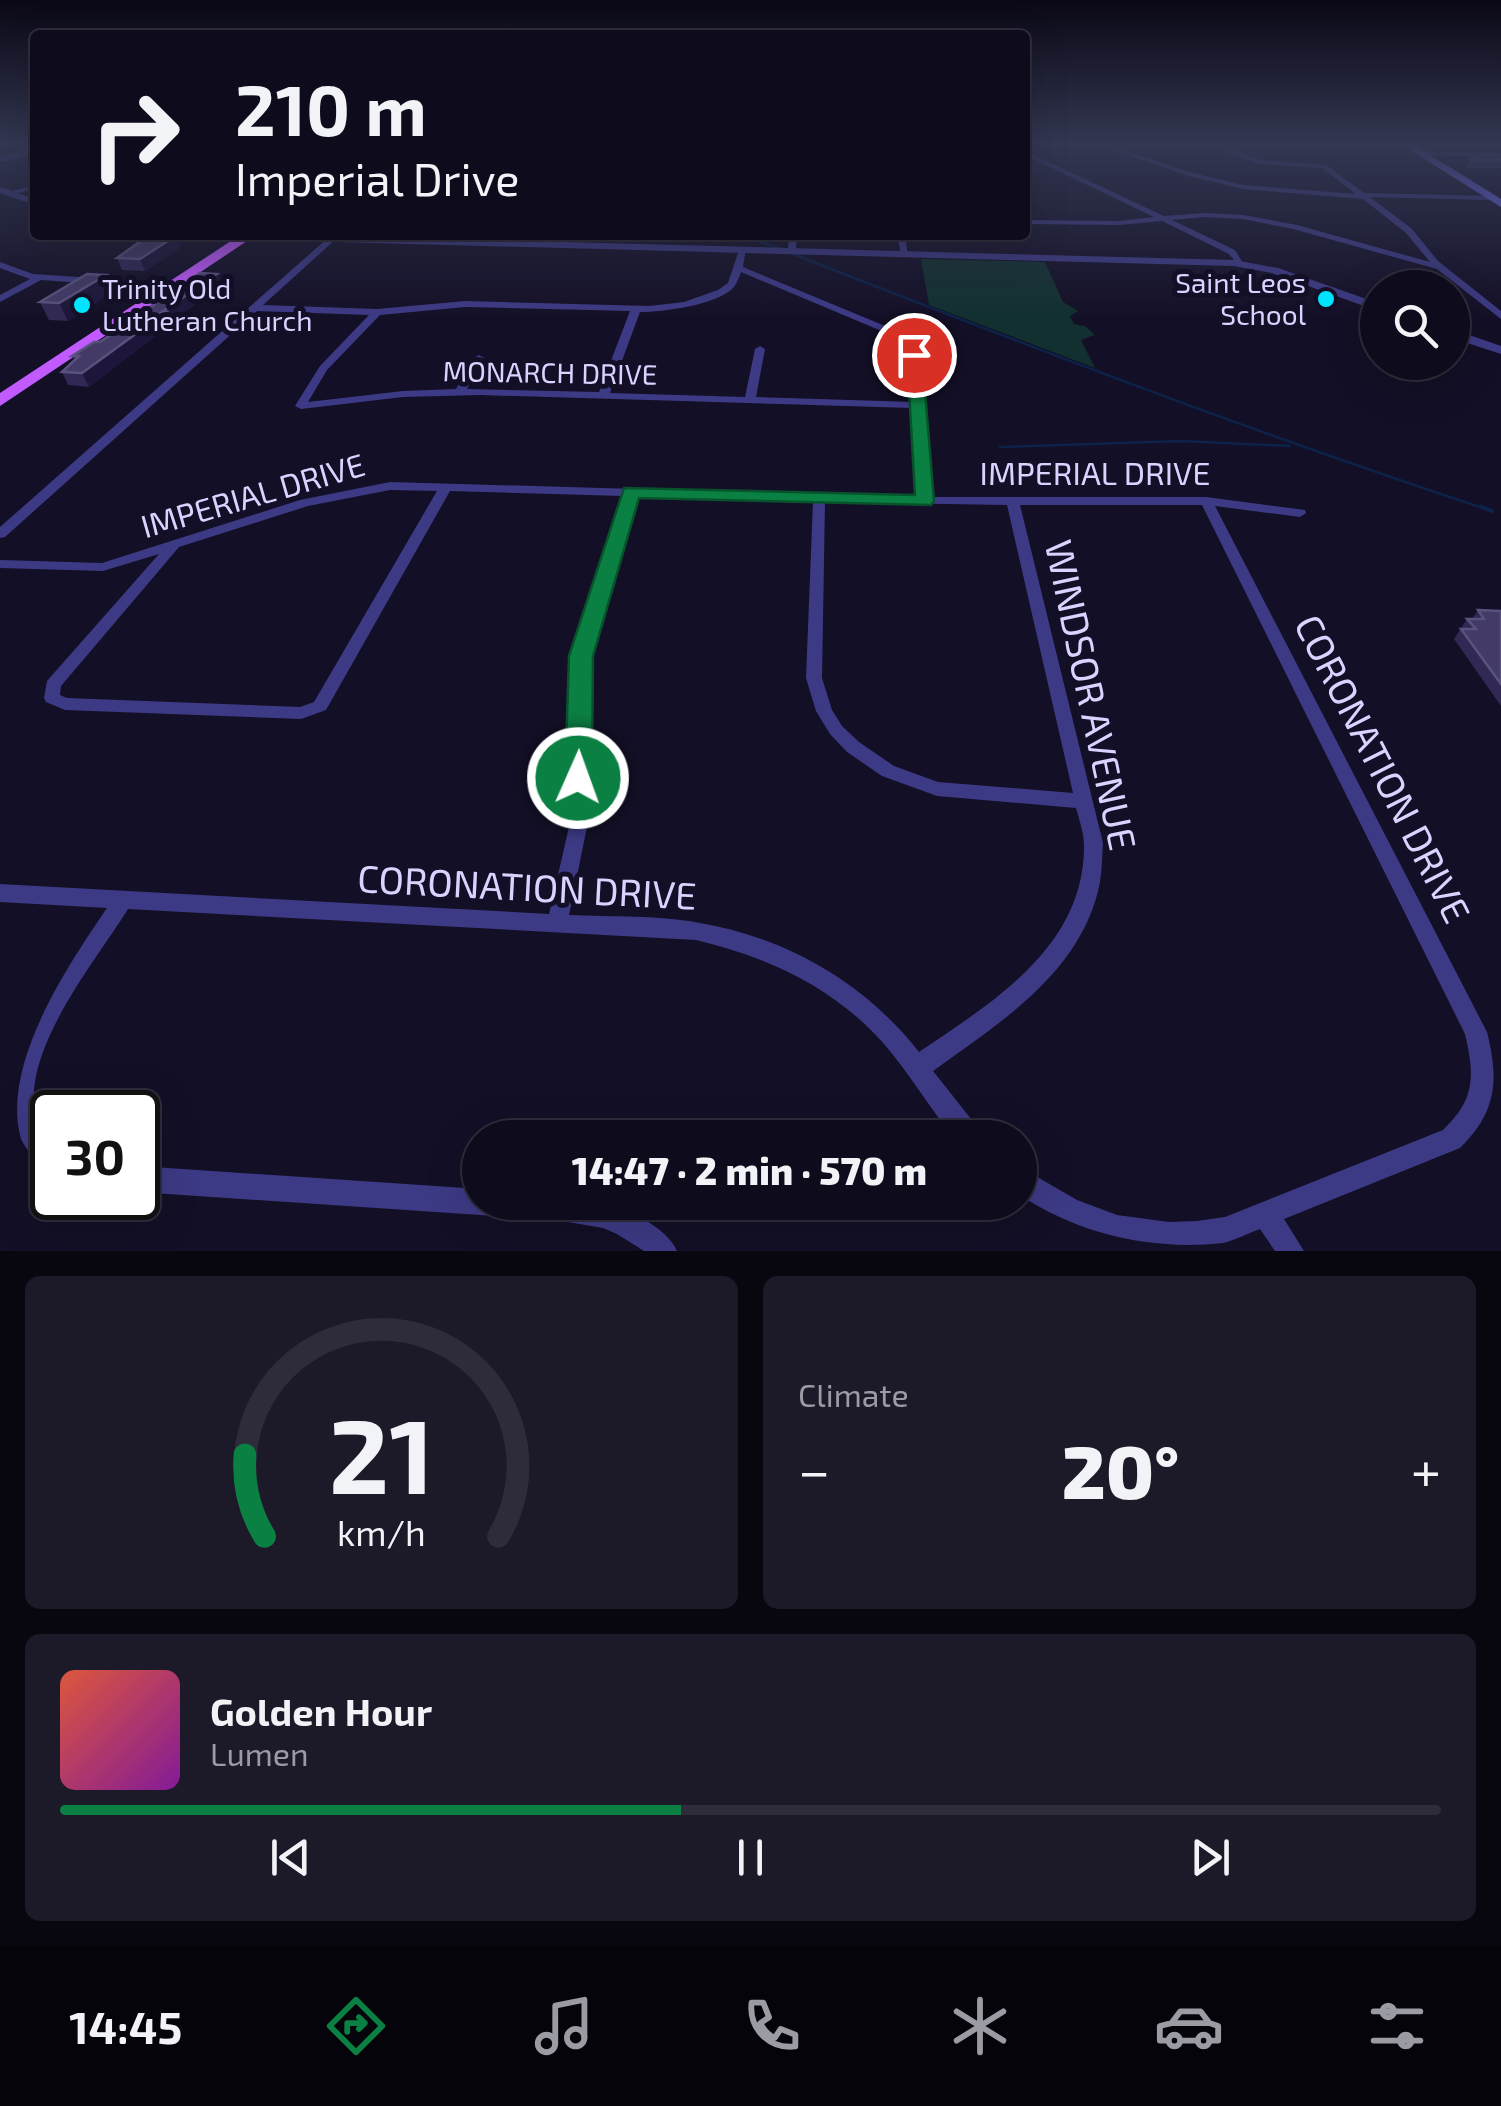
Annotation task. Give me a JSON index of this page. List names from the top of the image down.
{
  "streets": {
    "street": [
      "MONARCH DRIVE",
      "IMPERIAL DRIVE",
      "WINDSOR AVENUE",
      "CORONATION DRIVE"
    ]
  },
  "crossings": [
    ["IMPERIAL DRIVE", "WINDSOR AVENUE"],
    ["IMPERIAL DRIVE", "CORONATION DRIVE"],
    ["WINDSOR AVENUE", "CORONATION DRIVE"]
  ],
  "places": ["Saint Leos School", "Trinity Old Lutheran Church"],
  "page": {
    "turn": ["210 m", "Imperial Drive"],
    "limit": "30",
    "trip": "14:47 · 2 min · 570 m",
    "tile": "Climate",
    "heat": ["−", "20°", "+"],
    "song": ["Golden Hour", "Lumen"],
    "tabs": "14:45",
    "gauge": ["21", "km/h"]
  }
}
